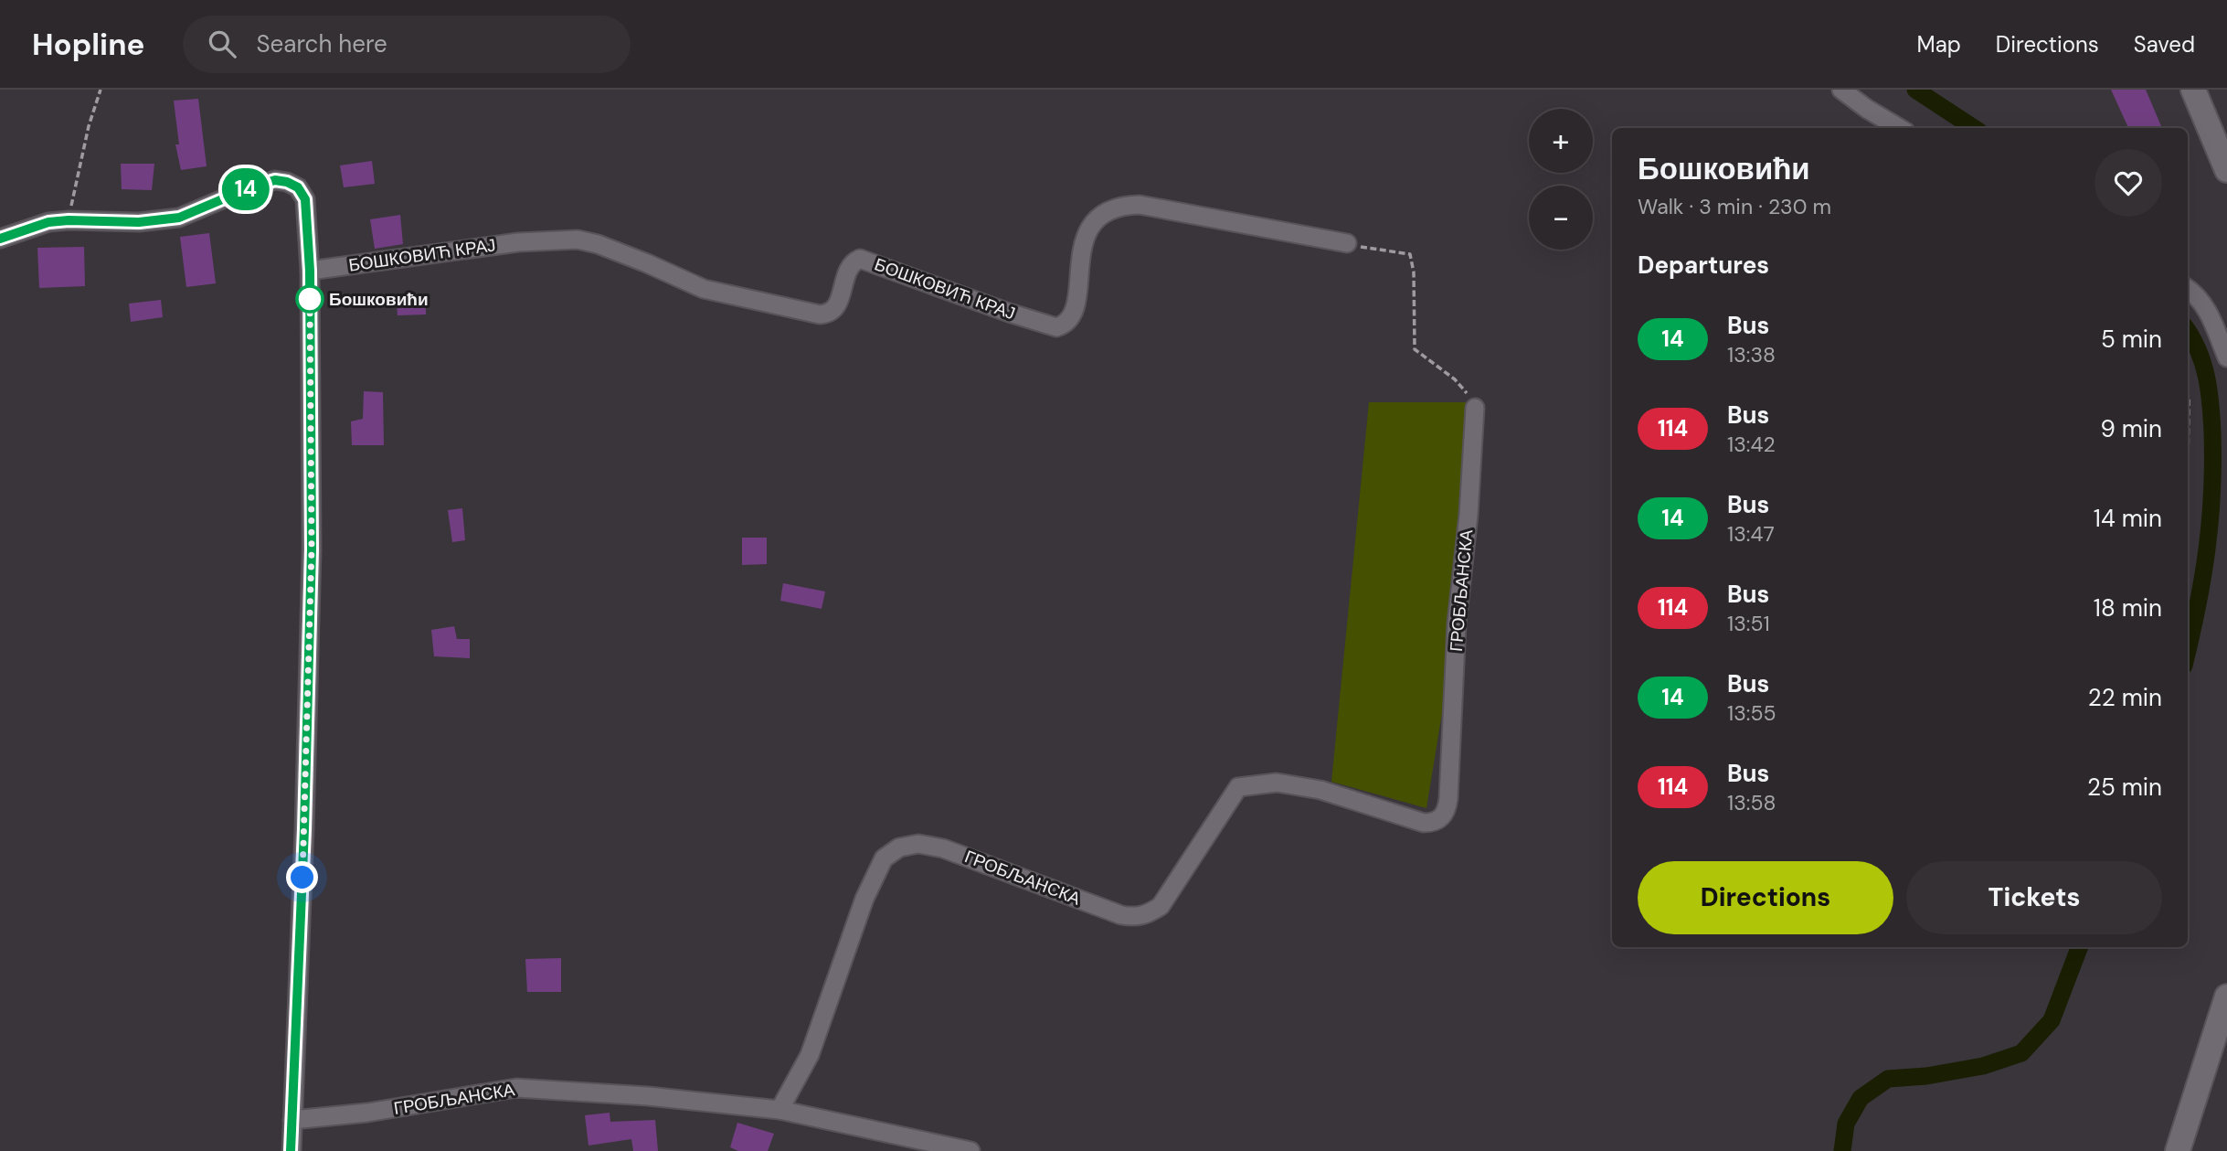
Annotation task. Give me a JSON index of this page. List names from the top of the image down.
{
  "streets": {
    "street": ["БОШКОВИЋ КРАЈ", "ГРОБЉАНСКА"]
  },
  "places": ["Бошковићи"],
  "lines": ["bus line 14"],
  "page": {
    "header": "Hopline",
    "search": "Search here",
    "nav": ["Map", "Directions", "Saved"],
    "on_map": "14",
    "map_buttons": ["+", "−"],
    "heading": [
      ["Бошковићи", "Walk · 3 min · 230 m"],
      "Departures"
    ],
    "list": [
      {
        "mark": "14",
        "name": "Bus",
        "note": "13:38",
        "value": "5 min"
      },
      {
        "mark": "114",
        "name": "Bus",
        "note": "13:42",
        "value": "9 min"
      },
      {
        "mark": "14",
        "name": "Bus",
        "note": "13:47",
        "value": "14 min"
      },
      {
        "mark": "114",
        "name": "Bus",
        "note": "13:51",
        "value": "18 min"
      },
      {
        "mark": "14",
        "name": "Bus",
        "note": "13:55",
        "value": "22 min"
      },
      {
        "mark": "114",
        "name": "Bus",
        "note": "13:58",
        "value": "25 min"
      }
    ],
    "buttons": ["Directions", "Tickets"]
  }
}
